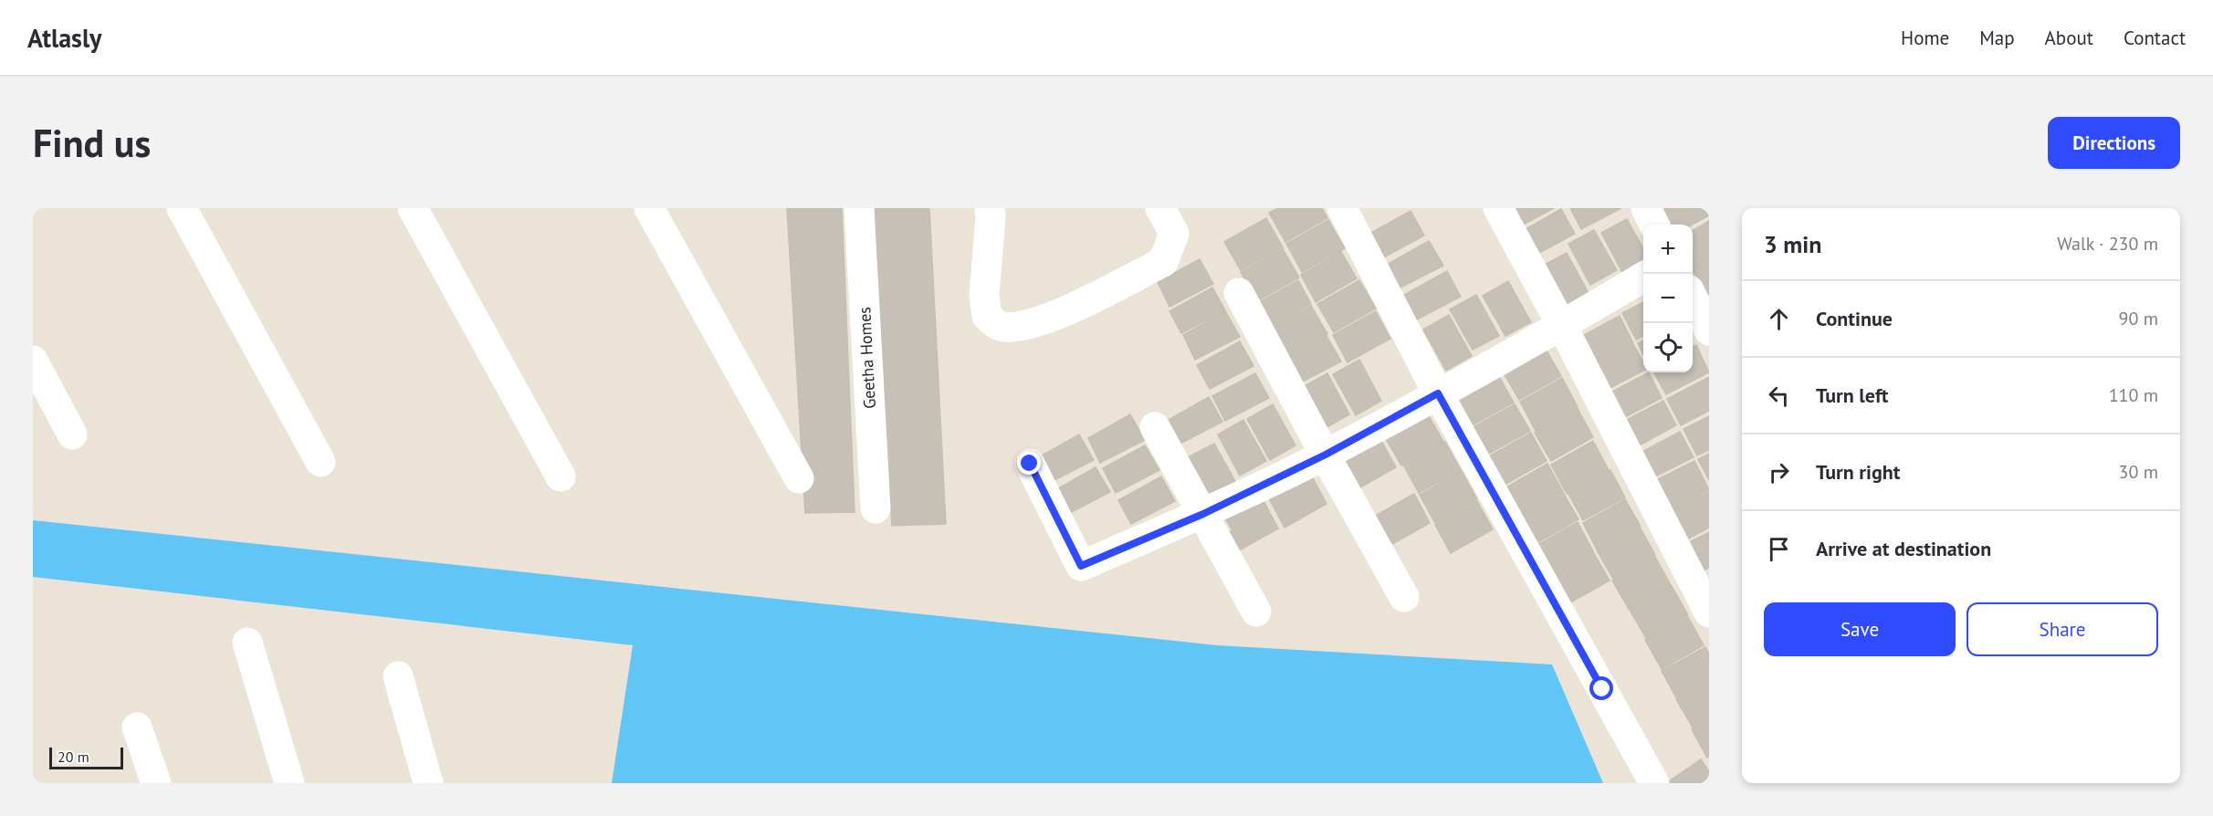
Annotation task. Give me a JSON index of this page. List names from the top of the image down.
{
  "streets": {
    "street": ["Geetha Homes"]
  },
  "scale_bar": "20 m",
  "page": {
    "header": "Atlasly",
    "nav": [
      "Home",
      "Map",
      "About",
      "Contact"
    ],
    "buttons": [
      "Directions",
      ["Save", "Share"]
    ],
    "title": "Find us",
    "heading": ["3 min", "Walk · 230 m"],
    "map_buttons": ["+", "−"],
    "list": [
      ["Continue", "90 m"],
      ["Turn left", "110 m"],
      ["Turn right", "30 m"],
      "Arrive at destination"
    ],
    "scale": "20 m"
  }
}
